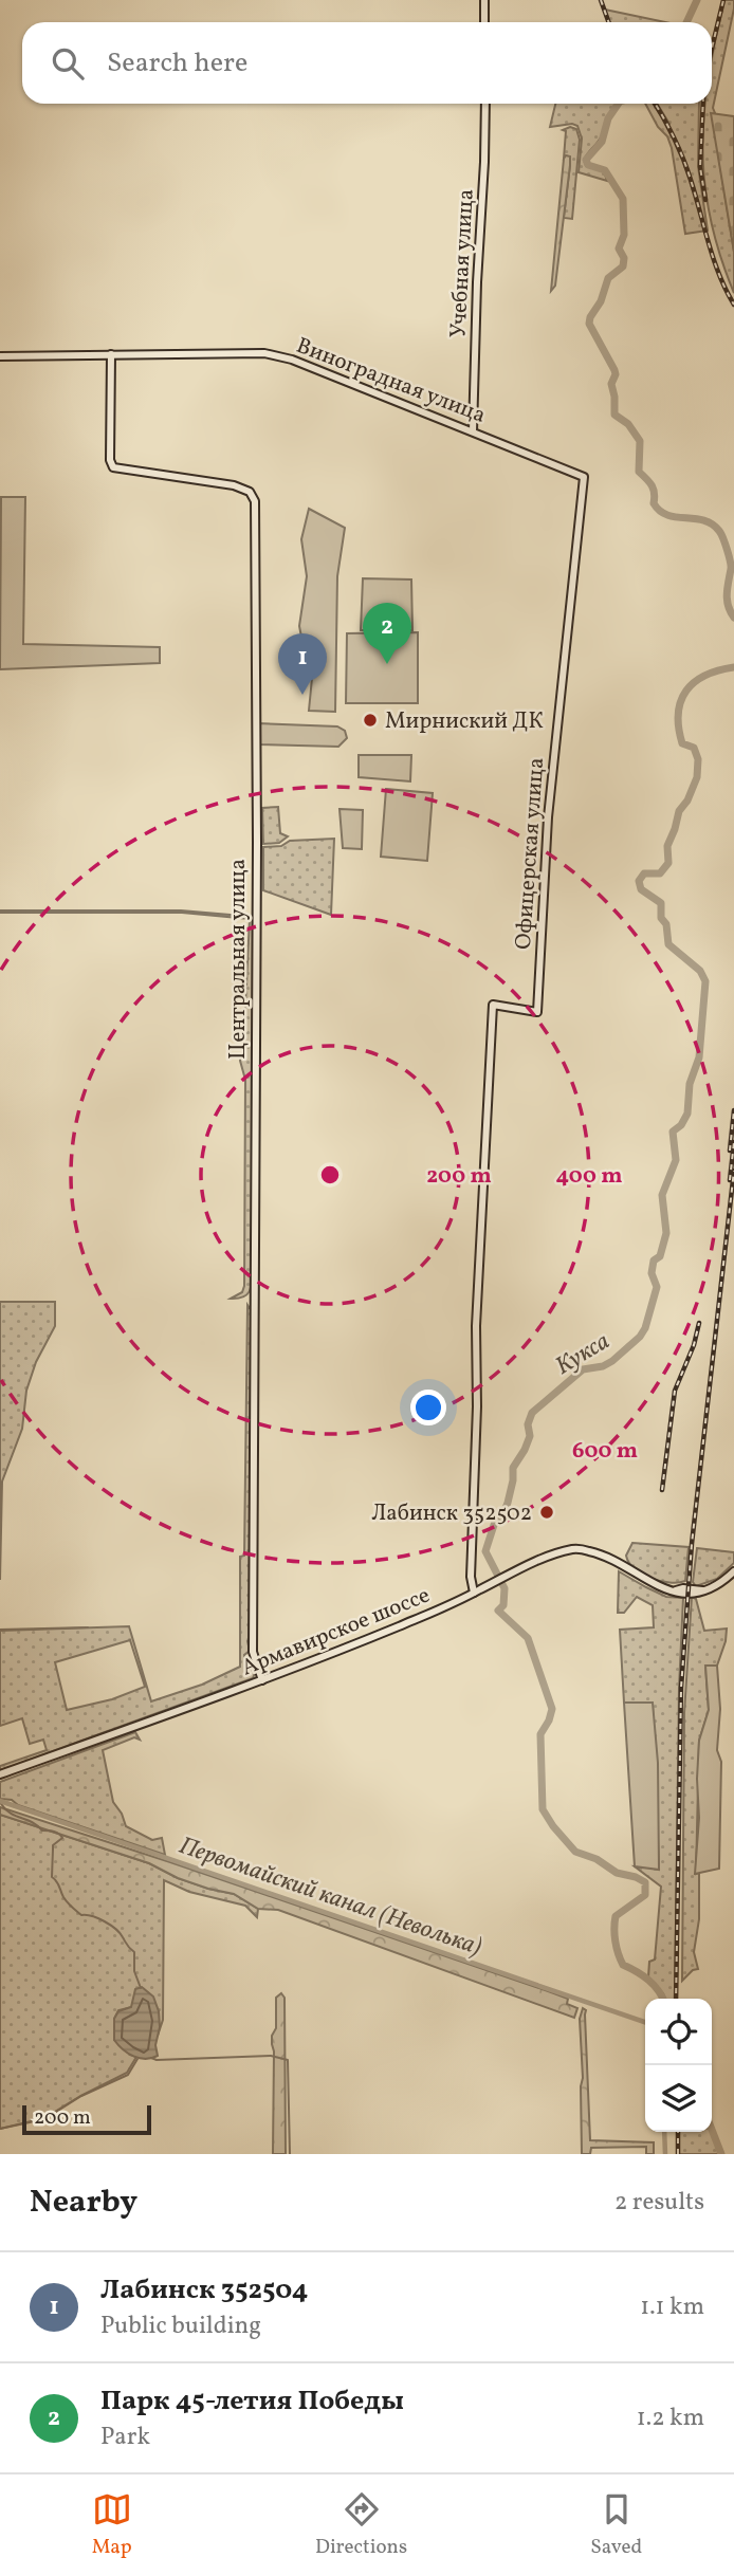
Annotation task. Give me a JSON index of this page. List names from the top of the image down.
{
  "streets": {
    "street": [
      "Учебная улица",
      "Виноградная улица",
      "Офицерская улица",
      "Центральная улица",
      "Армавирское шоссе"
    ]
  },
  "crossings": [
    ["Учебная улица", "Виноградная улица"],
    ["Виноградная улица", "Офицерская улица"],
    ["Виноградная улица", "Центральная улица"],
    ["Офицерская улица", "Армавирское шоссе"],
    ["Центральная улица", "Армавирское шоссе"]
  ],
  "water": ["Кукса", "Первомайский канал (Неволька)"],
  "places": ["Мирниский ДК", "Лабинск 352502"],
  "scale_bar": "200 m",
  "page": {
    "search": "Search here",
    "pins": ["2", "1"],
    "scale": "200 m",
    "heading": ["Nearby", "2 results"],
    "list": [
      {
        "mark": "1",
        "name": "Лабинск 352504",
        "note": "Public building",
        "value": "1.1 km"
      },
      {
        "mark": "2",
        "name": "Парк 45-летия Победы",
        "note": "Park",
        "value": "1.2 km"
      }
    ],
    "nav": ["Map", "Directions", "Saved"]
  },
  "rings": ["200 m", "400 m", "600 m"]
}
